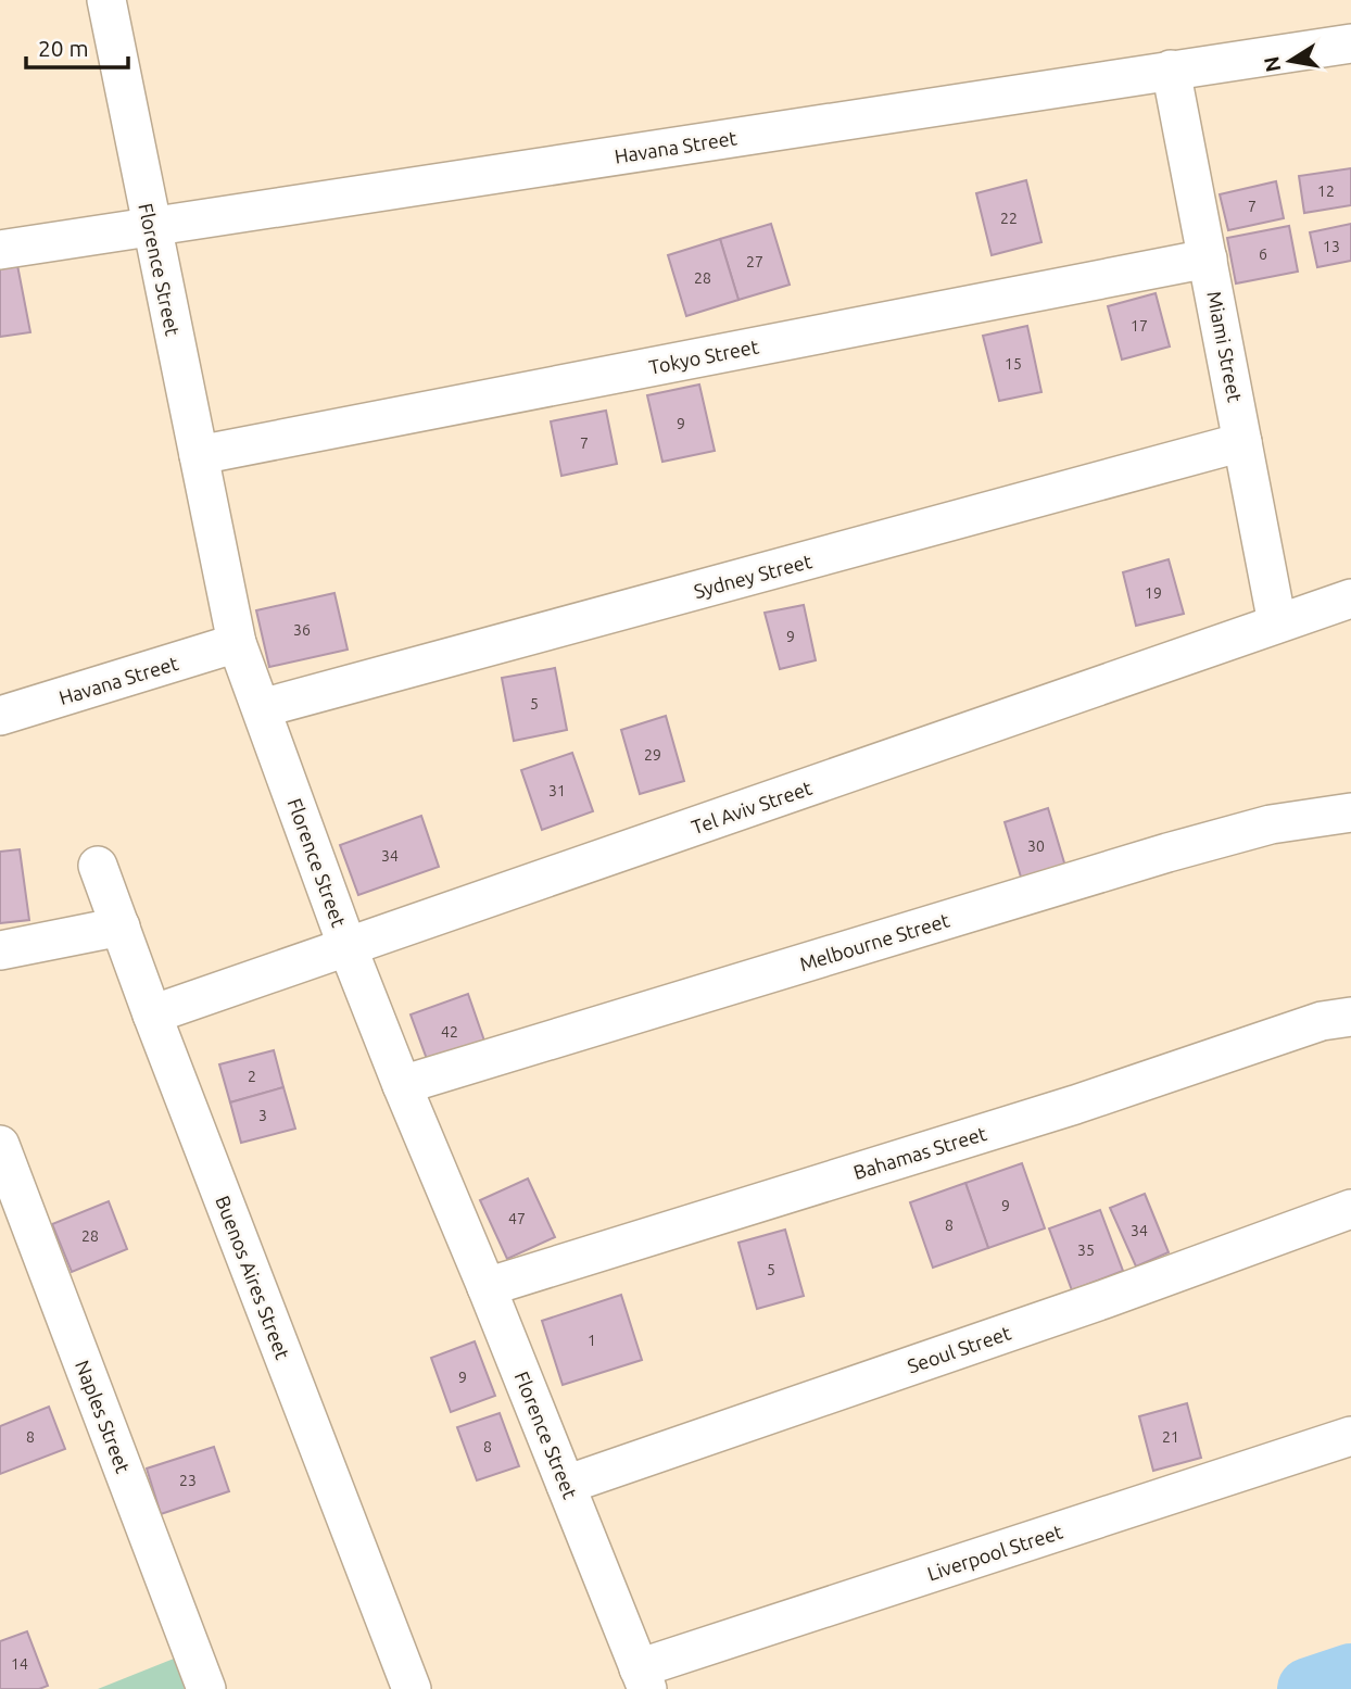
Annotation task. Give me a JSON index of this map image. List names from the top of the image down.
{
  "streets": {
    "street": [
      "Havana Street",
      "Florence Street",
      "Miami Street",
      "Tokyo Street",
      "Sydney Street",
      "Tel Aviv Street",
      "Melbourne Street",
      "Bahamas Street",
      "Buenos Aires Street",
      "Seoul Street",
      "Naples Street",
      "Liverpool Street"
    ]
  },
  "crossings": [
    ["Havana Street", "Florence Street"],
    ["Havana Street", "Miami Street"],
    ["Florence Street", "Tokyo Street"],
    ["Florence Street", "Sydney Street"],
    ["Florence Street", "Tel Aviv Street"],
    ["Florence Street", "Melbourne Street"],
    ["Florence Street", "Bahamas Street"],
    ["Florence Street", "Seoul Street"],
    ["Florence Street", "Liverpool Street"],
    ["Miami Street", "Tokyo Street"],
    ["Miami Street", "Sydney Street"],
    ["Miami Street", "Tel Aviv Street"],
    ["Tel Aviv Street", "Buenos Aires Street"]
  ],
  "house_numbers": [
    "12",
    "7",
    "22",
    "13",
    "6",
    "27",
    "28",
    "17",
    "15",
    "9",
    "7",
    "19",
    "36",
    "9",
    "5",
    "29",
    "31",
    "30",
    "34",
    "42",
    "2",
    "3",
    "9",
    "47",
    "8",
    "34",
    "28",
    "35",
    "5",
    "1",
    "9",
    "8",
    "21",
    "8",
    "23",
    "14"
  ],
  "scale_bar": "20 m",
  "north": "left"
}
